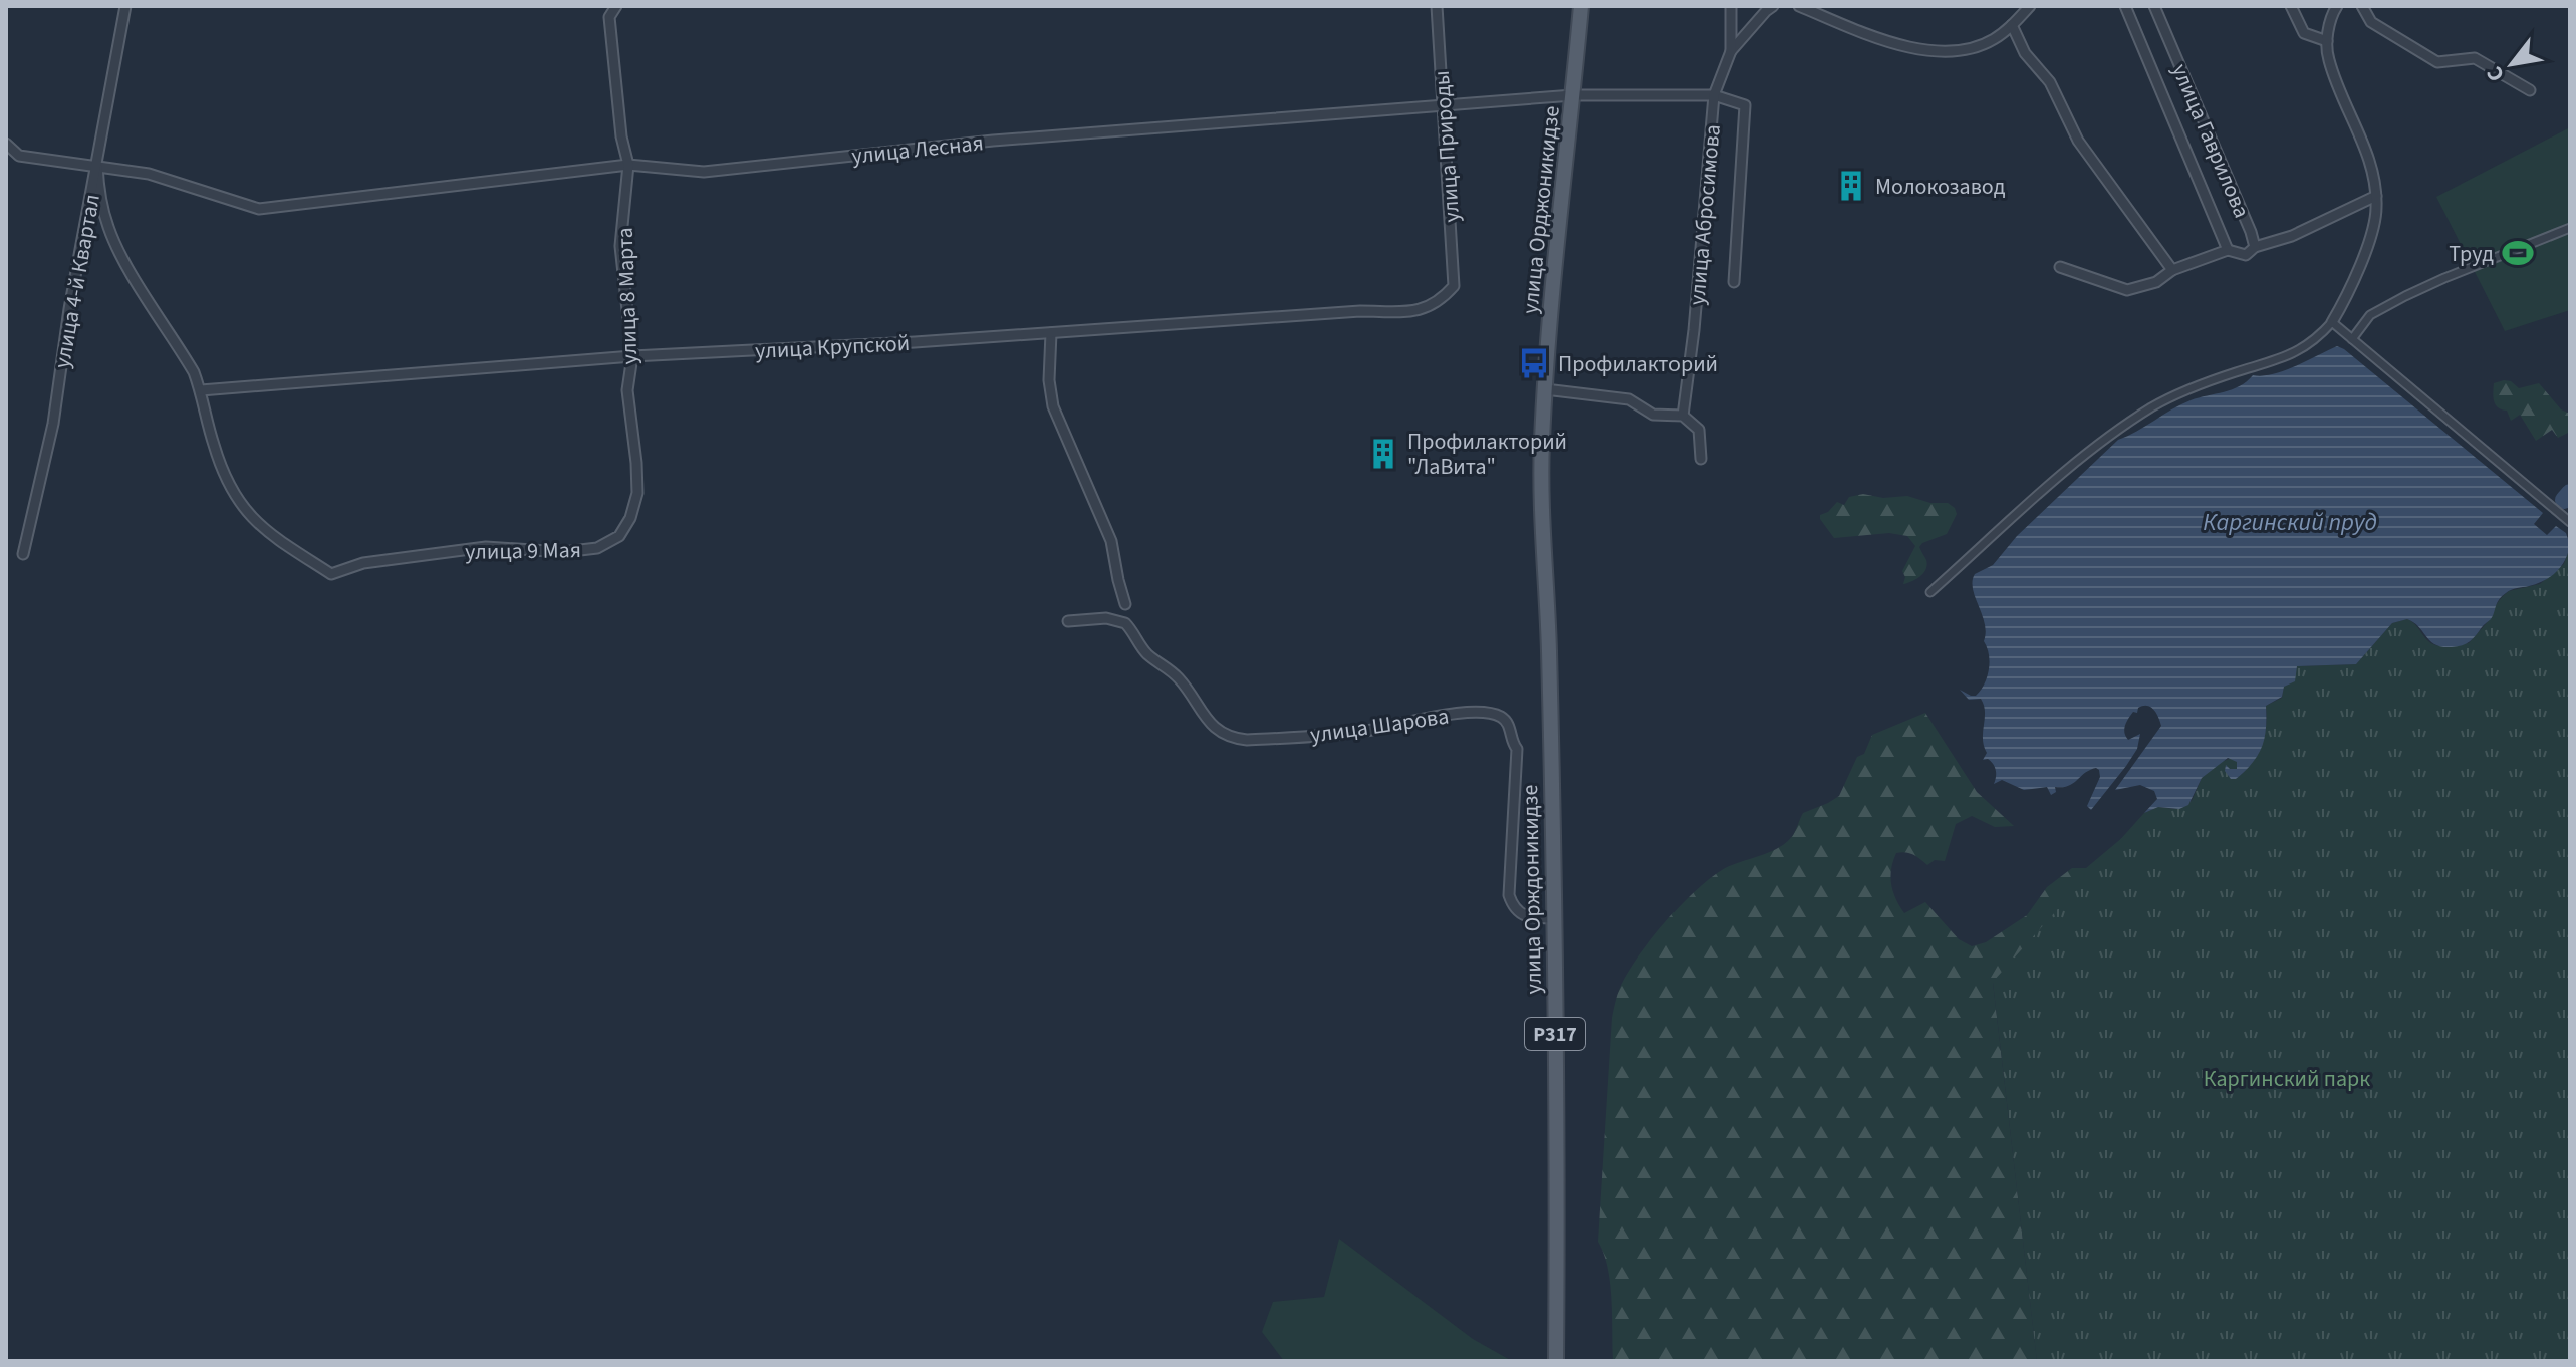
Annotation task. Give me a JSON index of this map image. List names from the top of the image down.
{
  "streets": {
    "main road": ["улица Орджоникидзе", "улица Орждоникидзе", "Р317"],
    "street": [
      "улица Гаврилова",
      "улица Природы",
      "улица Лесная",
      "улица Абросимова",
      "улица 4-й Квартал",
      "улица 8 Марта",
      "улица Крупской",
      "улица 9 Мая",
      "улица Шарова"
    ]
  },
  "crossings": [
    ["улица Природы", "улица Лесная"],
    ["улица Природы", "улица Крупской"],
    ["улица Лесная", "улица Орджоникидзе"],
    ["улица Лесная", "улица Абросимова"],
    ["улица Лесная", "улица 4-й Квартал"],
    ["улица Лесная", "улица 8 Марта"],
    ["улица Орджоникидзе", "улица Орждоникидзе"],
    ["улица 8 Марта", "улица Крупской"],
    ["улица 8 Марта", "улица 9 Мая"],
    ["улица Крупской", "улица 9 Мая"],
    ["улица Шарова", "улица Орждоникидзе"]
  ],
  "water": ["Каргинский пруд"],
  "parks": ["Каргинский парк"],
  "places": {
    "building": ["Молокозавод", "Профилакторий \"ЛаВита\""],
    "sports": ["Труд"],
    "bus stop": ["Профилакторий"]
  },
  "north": "bottom left"
}
